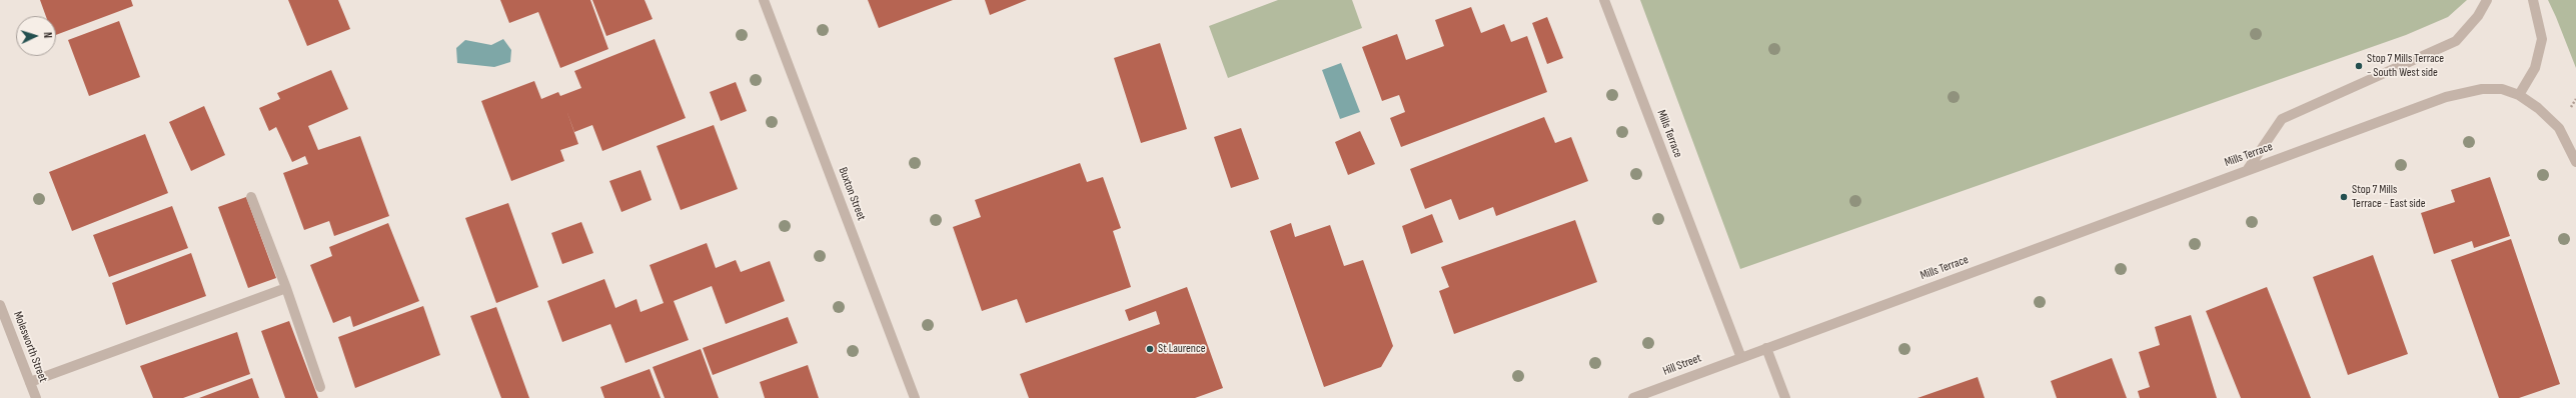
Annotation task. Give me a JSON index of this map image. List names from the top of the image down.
{
  "streets": {
    "street": [
      "Mills Terrace",
      "Buxton Street",
      "Molesworth Street",
      "Hill Street"
    ]
  },
  "crossings": [
    ["Mills Terrace", "Hill Street"]
  ],
  "places": ["Stop 7 Mills Terrace - South West side", "Stop 7 Mills Terrace - East side", "St Laurence"],
  "north": "right"
}
